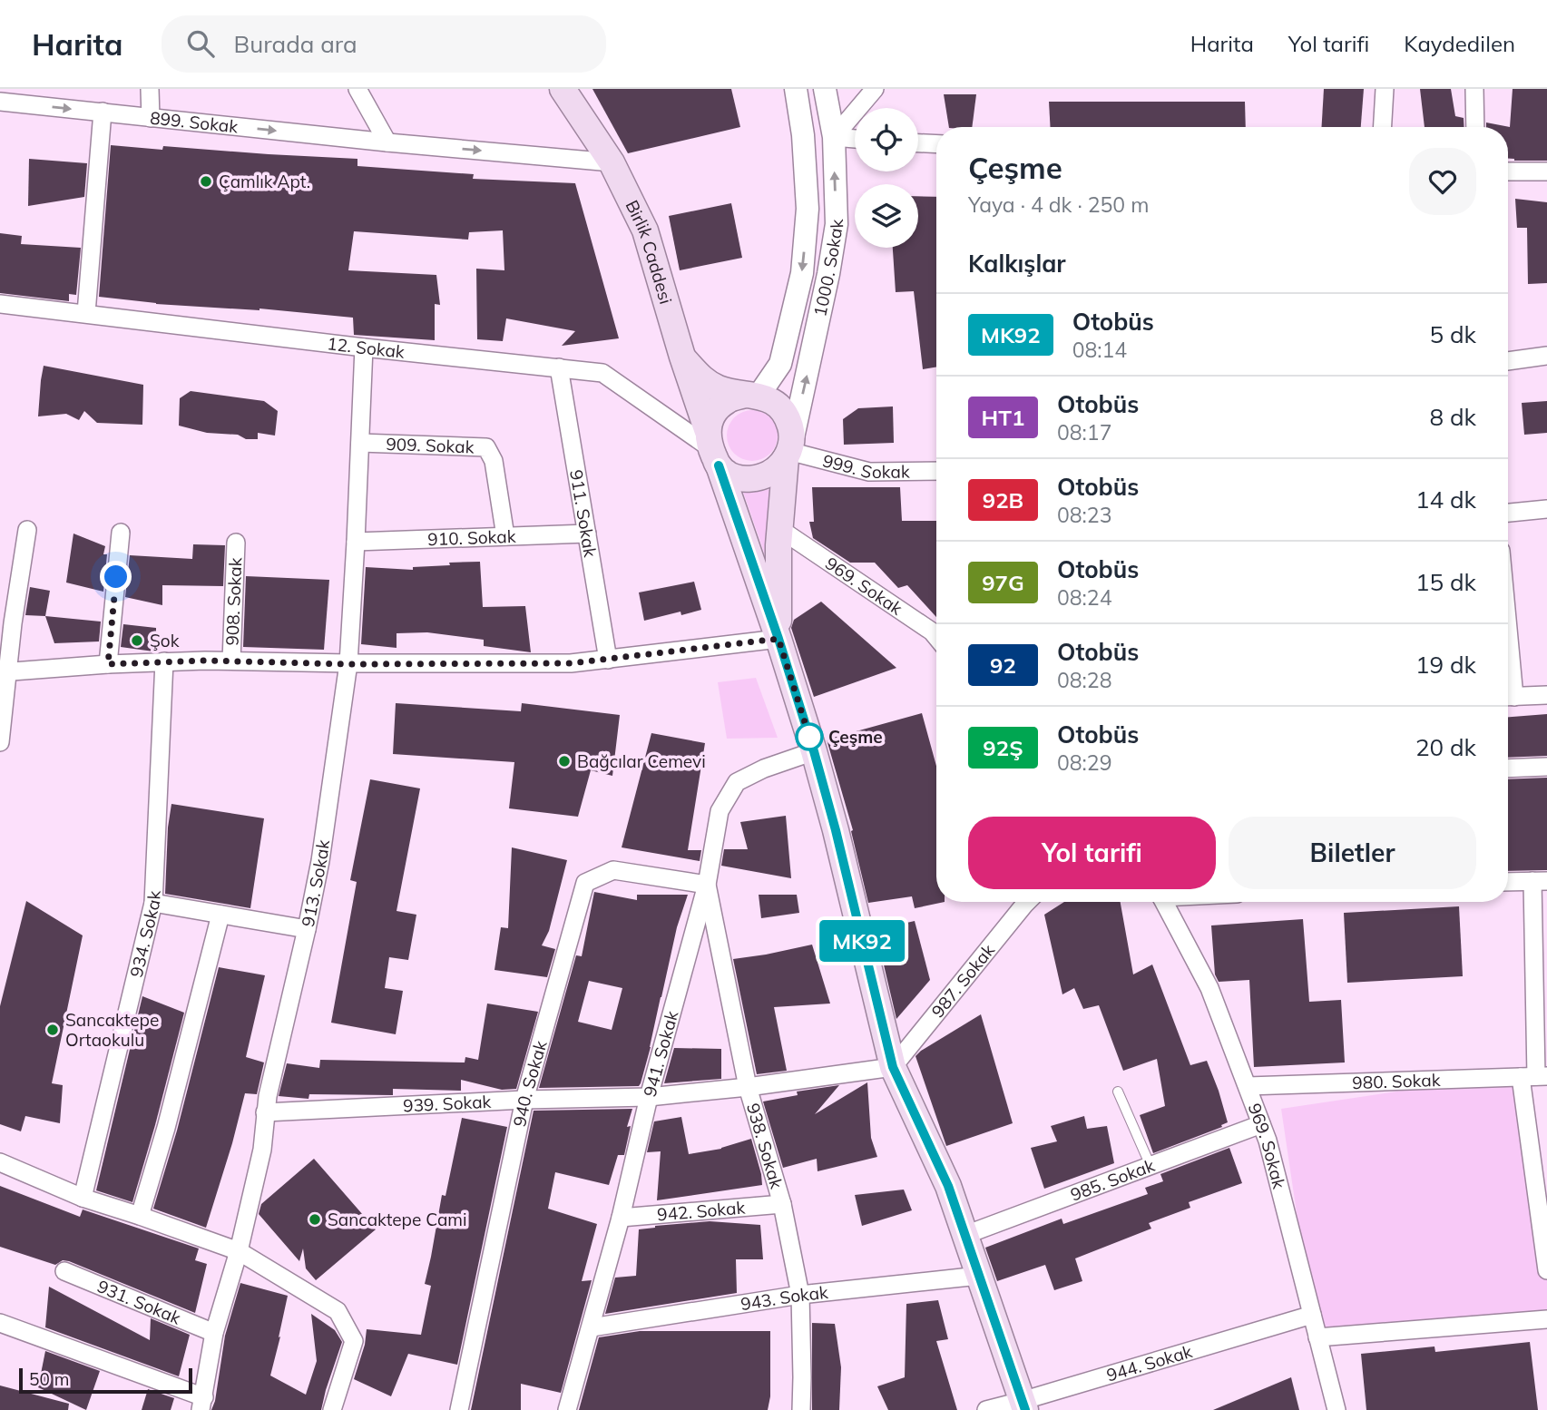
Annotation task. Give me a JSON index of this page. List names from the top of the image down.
{
  "streets": {
    "main road": ["Birlik Caddesi"],
    "street": [
      "899. Sokak",
      "1000. Sokak",
      "12. Sokak",
      "909. Sokak",
      "999. Sokak",
      "911. Sokak",
      "910. Sokak",
      "969. Sokak",
      "908. Sokak",
      "913. Sokak",
      "934. Sokak",
      "987. Sokak",
      "941. Sokak",
      "980. Sokak",
      "940. Sokak",
      "939. Sokak",
      "938. Sokak",
      "985. Sokak",
      "942. Sokak",
      "943. Sokak",
      "931. Sokak",
      "944. Sokak"
    ]
  },
  "crossings": [
    ["899. Sokak", "Birlik Caddesi"],
    ["Birlik Caddesi", "1000. Sokak"],
    ["Birlik Caddesi", "12. Sokak"],
    ["Birlik Caddesi", "999. Sokak"],
    ["Birlik Caddesi", "969. Sokak"],
    ["Birlik Caddesi", "987. Sokak"],
    ["Birlik Caddesi", "941. Sokak"],
    ["Birlik Caddesi", "939. Sokak"],
    ["Birlik Caddesi", "985. Sokak"],
    ["Birlik Caddesi", "943. Sokak"],
    ["Birlik Caddesi", "944. Sokak"],
    ["1000. Sokak", "12. Sokak"],
    ["1000. Sokak", "999. Sokak"],
    ["12. Sokak", "999. Sokak"],
    ["12. Sokak", "911. Sokak"],
    ["12. Sokak", "913. Sokak"],
    ["909. Sokak", "910. Sokak"],
    ["909. Sokak", "913. Sokak"],
    ["911. Sokak", "910. Sokak"],
    ["910. Sokak", "913. Sokak"],
    ["969. Sokak", "980. Sokak"],
    ["969. Sokak", "985. Sokak"],
    ["969. Sokak", "944. Sokak"],
    ["913. Sokak", "939. Sokak"],
    ["913. Sokak", "931. Sokak"],
    ["987. Sokak", "939. Sokak"],
    ["941. Sokak", "940. Sokak"],
    ["941. Sokak", "939. Sokak"],
    ["941. Sokak", "938. Sokak"],
    ["941. Sokak", "942. Sokak"],
    ["941. Sokak", "943. Sokak"],
    ["940. Sokak", "939. Sokak"],
    ["940. Sokak", "938. Sokak"],
    ["939. Sokak", "938. Sokak"],
    ["938. Sokak", "942. Sokak"],
    ["938. Sokak", "943. Sokak"]
  ],
  "one_way": ["899. Sokak"],
  "places": [
    "Çamlık Apt.",
    "Şok",
    "Çeşme",
    "Bağcılar Cemevi",
    "Sancaktepe Ortaokulu",
    "Sancaktepe Cami"
  ],
  "lines": ["bus line MK92"],
  "scale_bar": "50 m",
  "page": {
    "header": "Harita",
    "search": "Burada ara",
    "nav": ["Harita", "Yol tarifi", "Kaydedilen"],
    "on_map": "MK92",
    "heading": [
      ["Çeşme", "Yaya · 4 dk · 250 m"],
      "Kalkışlar"
    ],
    "list": [
      {
        "mark": "MK92",
        "name": "Otobüs",
        "note": "08:14",
        "value": "5 dk"
      },
      {
        "mark": "HT1",
        "name": "Otobüs",
        "note": "08:17",
        "value": "8 dk"
      },
      {
        "mark": "92B",
        "name": "Otobüs",
        "note": "08:23",
        "value": "14 dk"
      },
      {
        "mark": "97G",
        "name": "Otobüs",
        "note": "08:24",
        "value": "15 dk"
      },
      {
        "mark": "92",
        "name": "Otobüs",
        "note": "08:28",
        "value": "19 dk"
      },
      {
        "mark": "92Ş",
        "name": "Otobüs",
        "note": "08:29",
        "value": "20 dk"
      }
    ],
    "buttons": ["Yol tarifi", "Biletler"],
    "scale": "50 m"
  }
}
